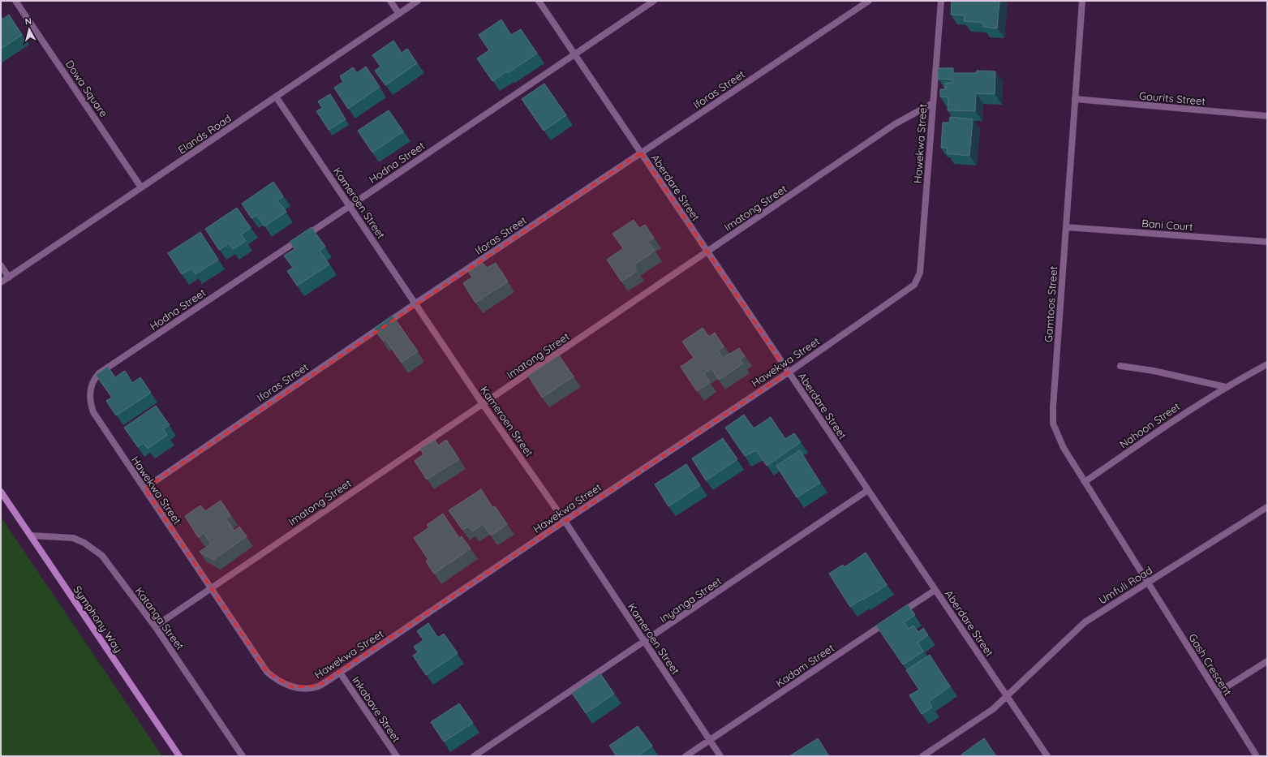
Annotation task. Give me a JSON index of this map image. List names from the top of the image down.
{
  "streets": {
    "main road": ["Symphony Way"],
    "street": [
      "Dowa Square",
      "Iforas Street",
      "Gourits Street",
      "Elands Road",
      "Hawekwa Street",
      "Hodna Street",
      "Aberdare Street",
      "Kameroen Street",
      "Imatong Street",
      "Bani Court",
      "Gamtoos Street",
      "Nahoon Street",
      "Umfuli Road",
      "Inyanga Street",
      "Katanga Street",
      "Gash Crescent",
      "Kadam Street",
      "Inkabave Street"
    ]
  },
  "crossings": [
    ["Dowa Square", "Elands Road"],
    ["Iforas Street", "Hawekwa Street"],
    ["Iforas Street", "Aberdare Street"],
    ["Iforas Street", "Kameroen Street"],
    ["Gourits Street", "Gamtoos Street"],
    ["Elands Road", "Kameroen Street"],
    ["Hawekwa Street", "Hodna Street"],
    ["Hawekwa Street", "Aberdare Street"],
    ["Hawekwa Street", "Kameroen Street"],
    ["Hawekwa Street", "Imatong Street"],
    ["Hawekwa Street", "Inkabave Street"],
    ["Hodna Street", "Aberdare Street"],
    ["Hodna Street", "Kameroen Street"],
    ["Aberdare Street", "Imatong Street"],
    ["Aberdare Street", "Umfuli Road"],
    ["Aberdare Street", "Inyanga Street"],
    ["Aberdare Street", "Kadam Street"],
    ["Kameroen Street", "Imatong Street"],
    ["Kameroen Street", "Inyanga Street"],
    ["Kameroen Street", "Kadam Street"],
    ["Imatong Street", "Katanga Street"],
    ["Bani Court", "Gamtoos Street"],
    ["Gamtoos Street", "Nahoon Street"],
    ["Gamtoos Street", "Umfuli Road"],
    ["Gamtoos Street", "Gash Crescent"],
    ["Umfuli Road", "Gash Crescent"],
    ["Katanga Street", "Symphony Way"]
  ],
  "north": "top"
}
